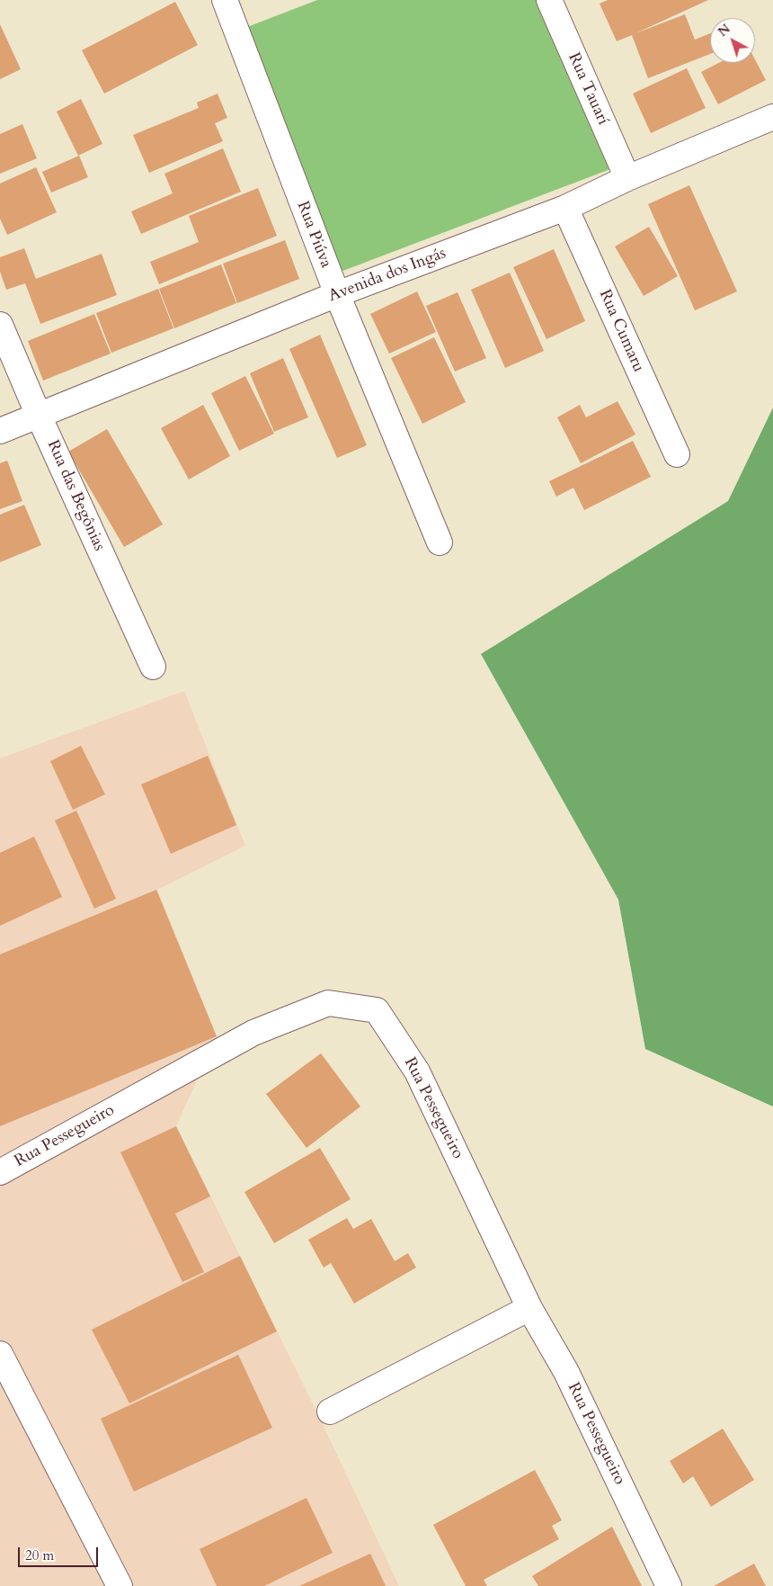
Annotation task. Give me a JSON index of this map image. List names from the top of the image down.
{
  "streets": {
    "street": [
      "Rua Tauarí",
      "Rua Piúva",
      "Avenida dos Ingás",
      "Rua Cumaru",
      "Rua das Begônias",
      "Rua Pessegueiro"
    ]
  },
  "crossings": [
    ["Rua Tauarí", "Avenida dos Ingás"],
    ["Rua Piúva", "Avenida dos Ingás"],
    ["Avenida dos Ingás", "Rua Cumaru"],
    ["Avenida dos Ingás", "Rua das Begônias"]
  ],
  "scale_bar": "20 m",
  "north": "top left"
}
